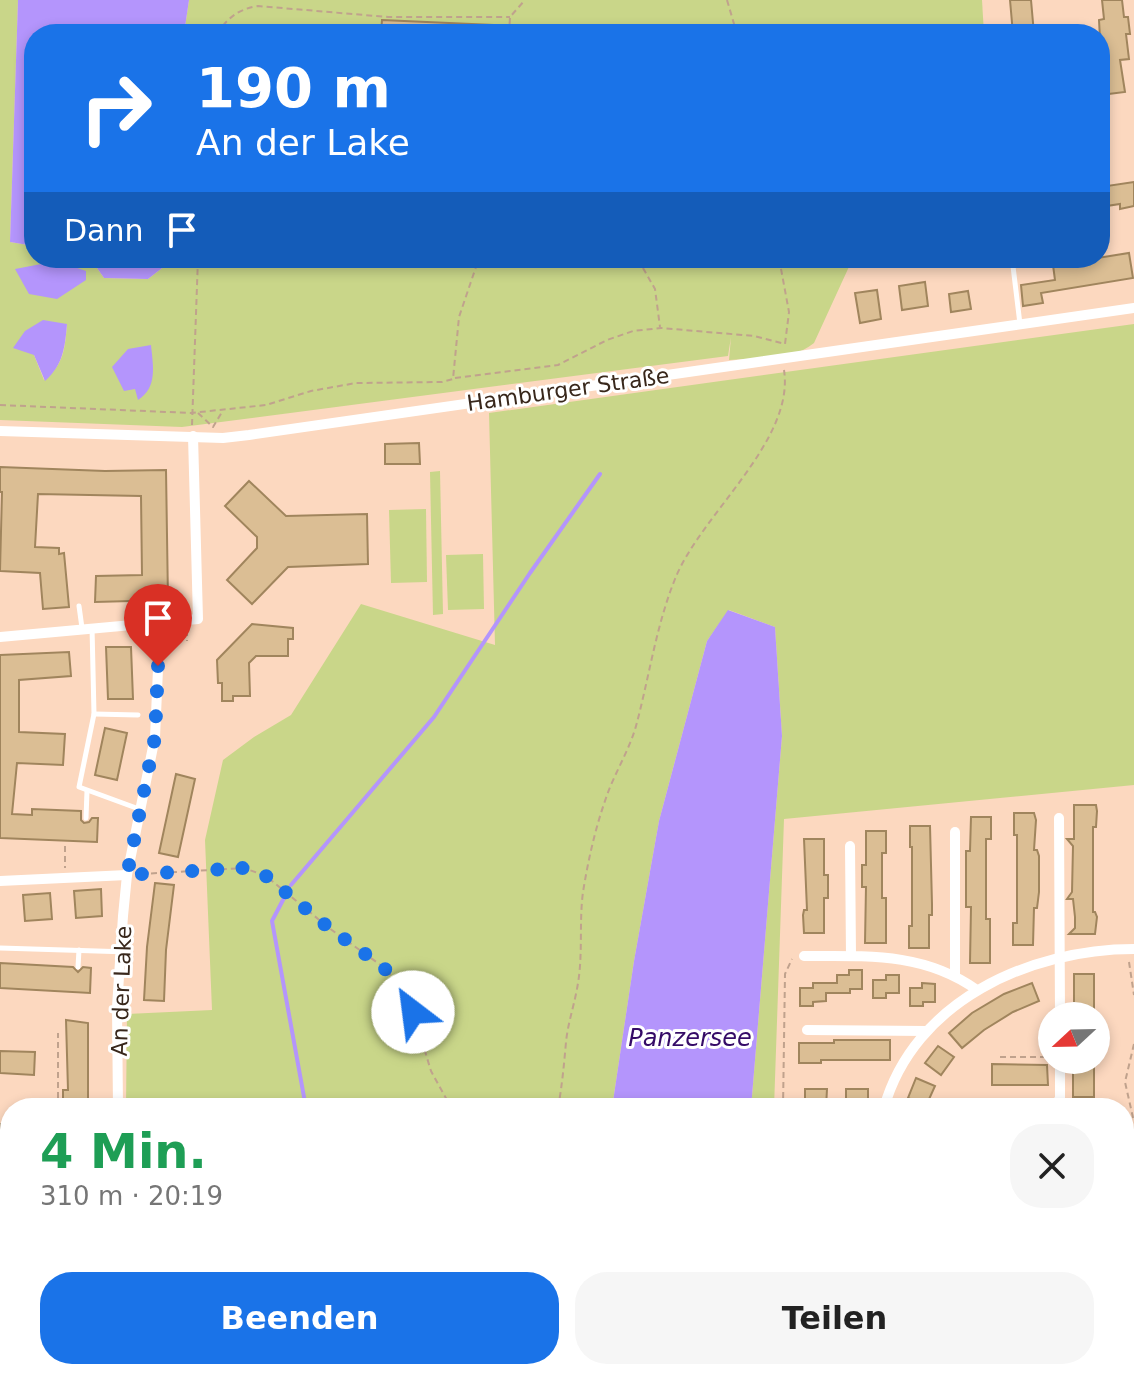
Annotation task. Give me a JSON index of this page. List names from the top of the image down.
{
  "streets": {
    "street": ["Hamburger Straße", "An der Lake"]
  },
  "water": ["Panzersee"],
  "north": "left",
  "page": {
    "turn": ["190 m", "An der Lake"],
    "then": "Dann",
    "heading": ["4 Min.", "310 m · 20:19"],
    "buttons": ["Beenden", "Teilen"]
  }
}
